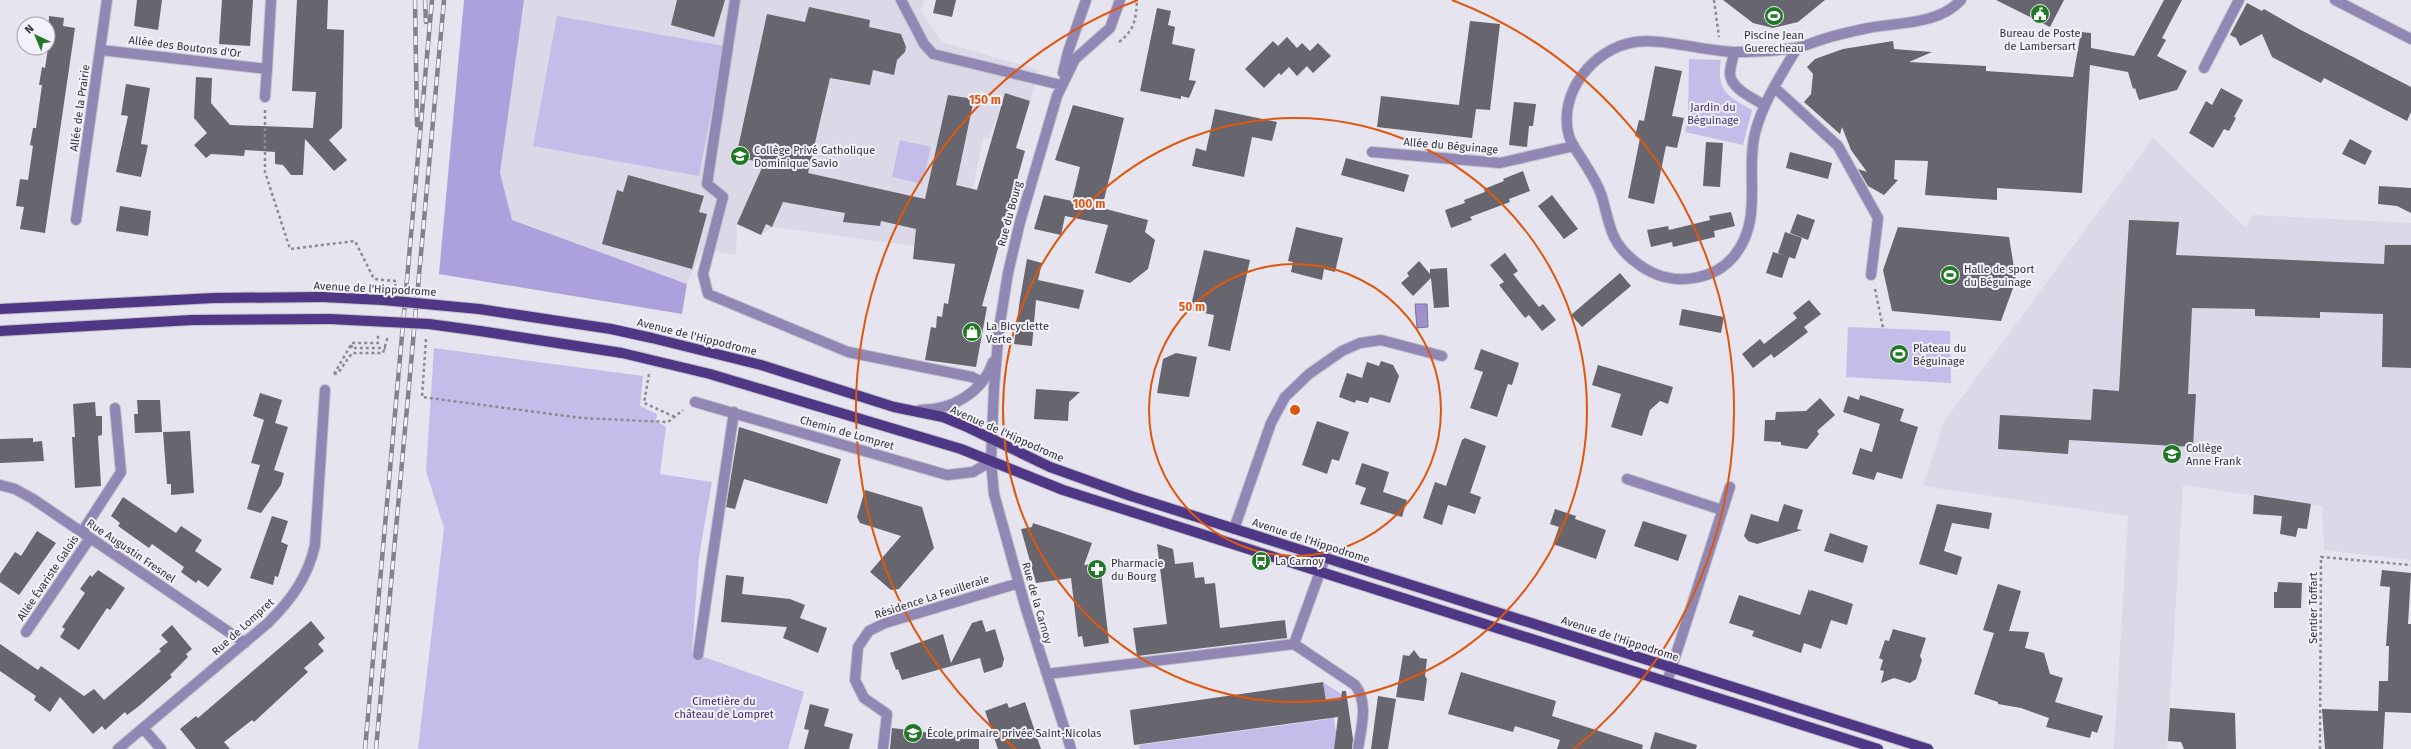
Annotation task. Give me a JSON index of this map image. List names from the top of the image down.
{
  "streets": {
    "main road": ["Avenue de l'Hippodrome"],
    "street": [
      "Allée des Boutons d'Or",
      "Allée de la Prairie",
      "Allée du Béguinage",
      "Rue du Bourg",
      "Chemin de Lompret",
      "Rue Augustin Fresnel",
      "Allée Évariste Galois",
      "Résidence La Feuilleraie",
      "Rue de la Carnoy",
      "Rue de Lompret"
    ],
    "path": ["Sentier Toffart"]
  },
  "crossings": [
    ["Allée des Boutons d'Or", "Allée de la Prairie"],
    ["Rue du Bourg", "Avenue de l'Hippodrome"],
    ["Rue du Bourg", "Rue de la Carnoy"],
    ["Avenue de l'Hippodrome", "Rue de la Carnoy"],
    ["Chemin de Lompret", "Rue de la Carnoy"],
    ["Rue Augustin Fresnel", "Allée Évariste Galois"],
    ["Rue Augustin Fresnel", "Rue de Lompret"],
    ["Résidence La Feuilleraie", "Rue de la Carnoy"]
  ],
  "parks": ["Jardin du Béguinage", "Cimetière du château de Lompret"],
  "places": {
    "public building": ["Bureau de Poste de Lambersart"],
    "sports": ["Piscine Jean Guerecheau", "Halle de sport du Béguinage", "Plateau du Béguinage"],
    "school or university": ["Collège Privé Catholique Dominique Savio", "Collège Anne Frank", "École primaire privée Saint-Nicolas"],
    "shop": ["La Bicyclette Verte"],
    "bus stop": ["La Carnoy"],
    "pharmacy": ["Pharmacie du Bourg"]
  },
  "north": "top left",
  "rings": ["150 m", "100 m", "50 m"]
}
